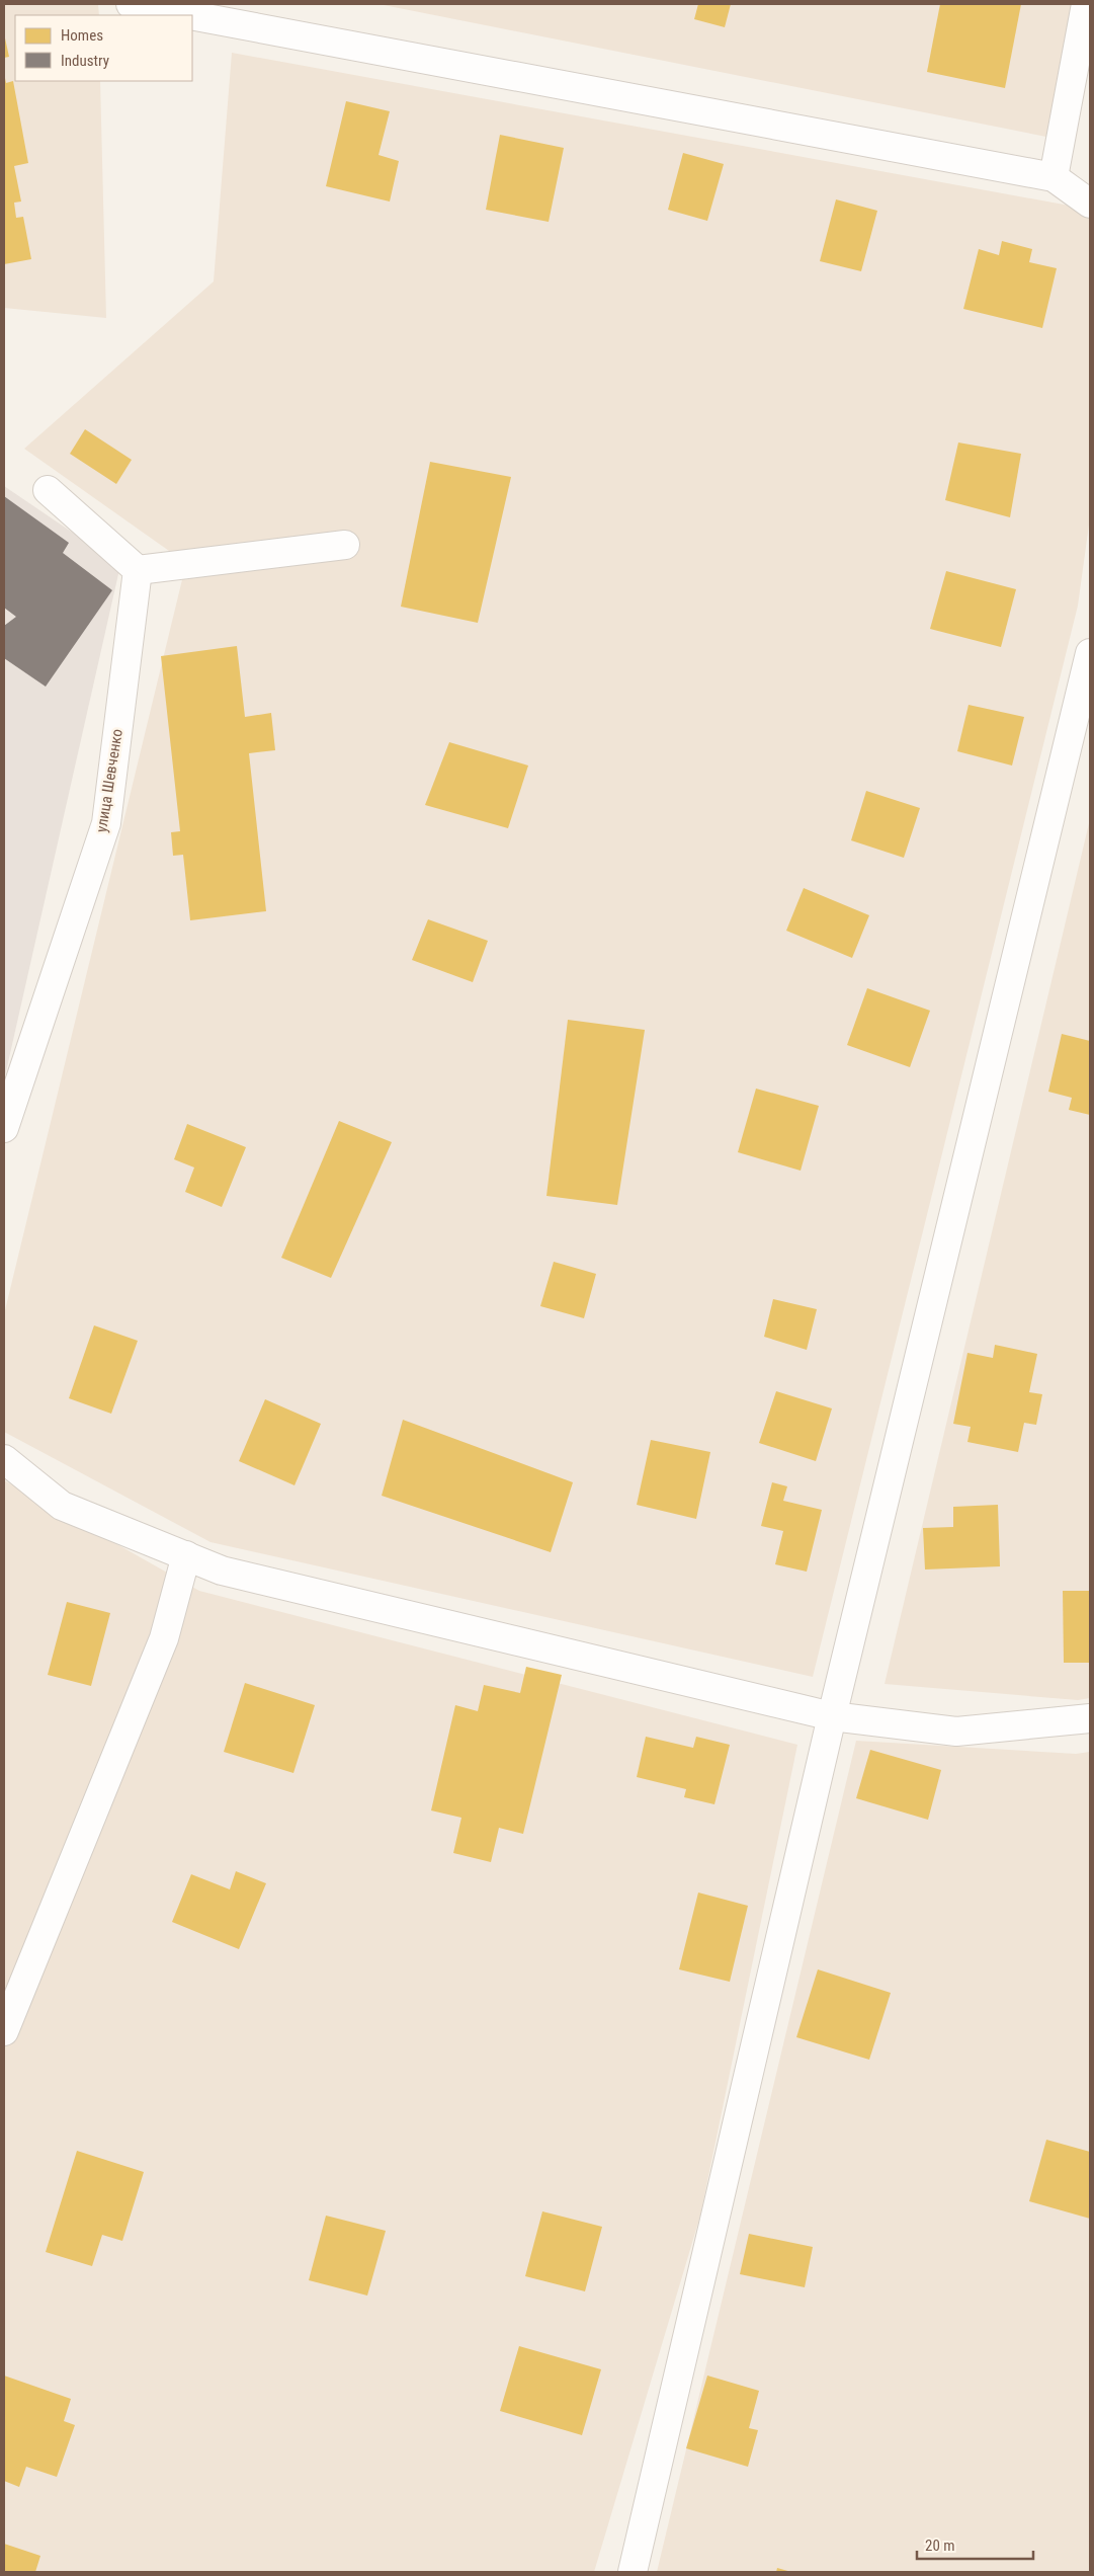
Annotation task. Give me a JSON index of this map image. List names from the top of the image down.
{
  "streets": {
    "street": ["улица Шевченко"]
  },
  "legend": ["Homes", "Industry"],
  "scale_bar": "20 m"
}
